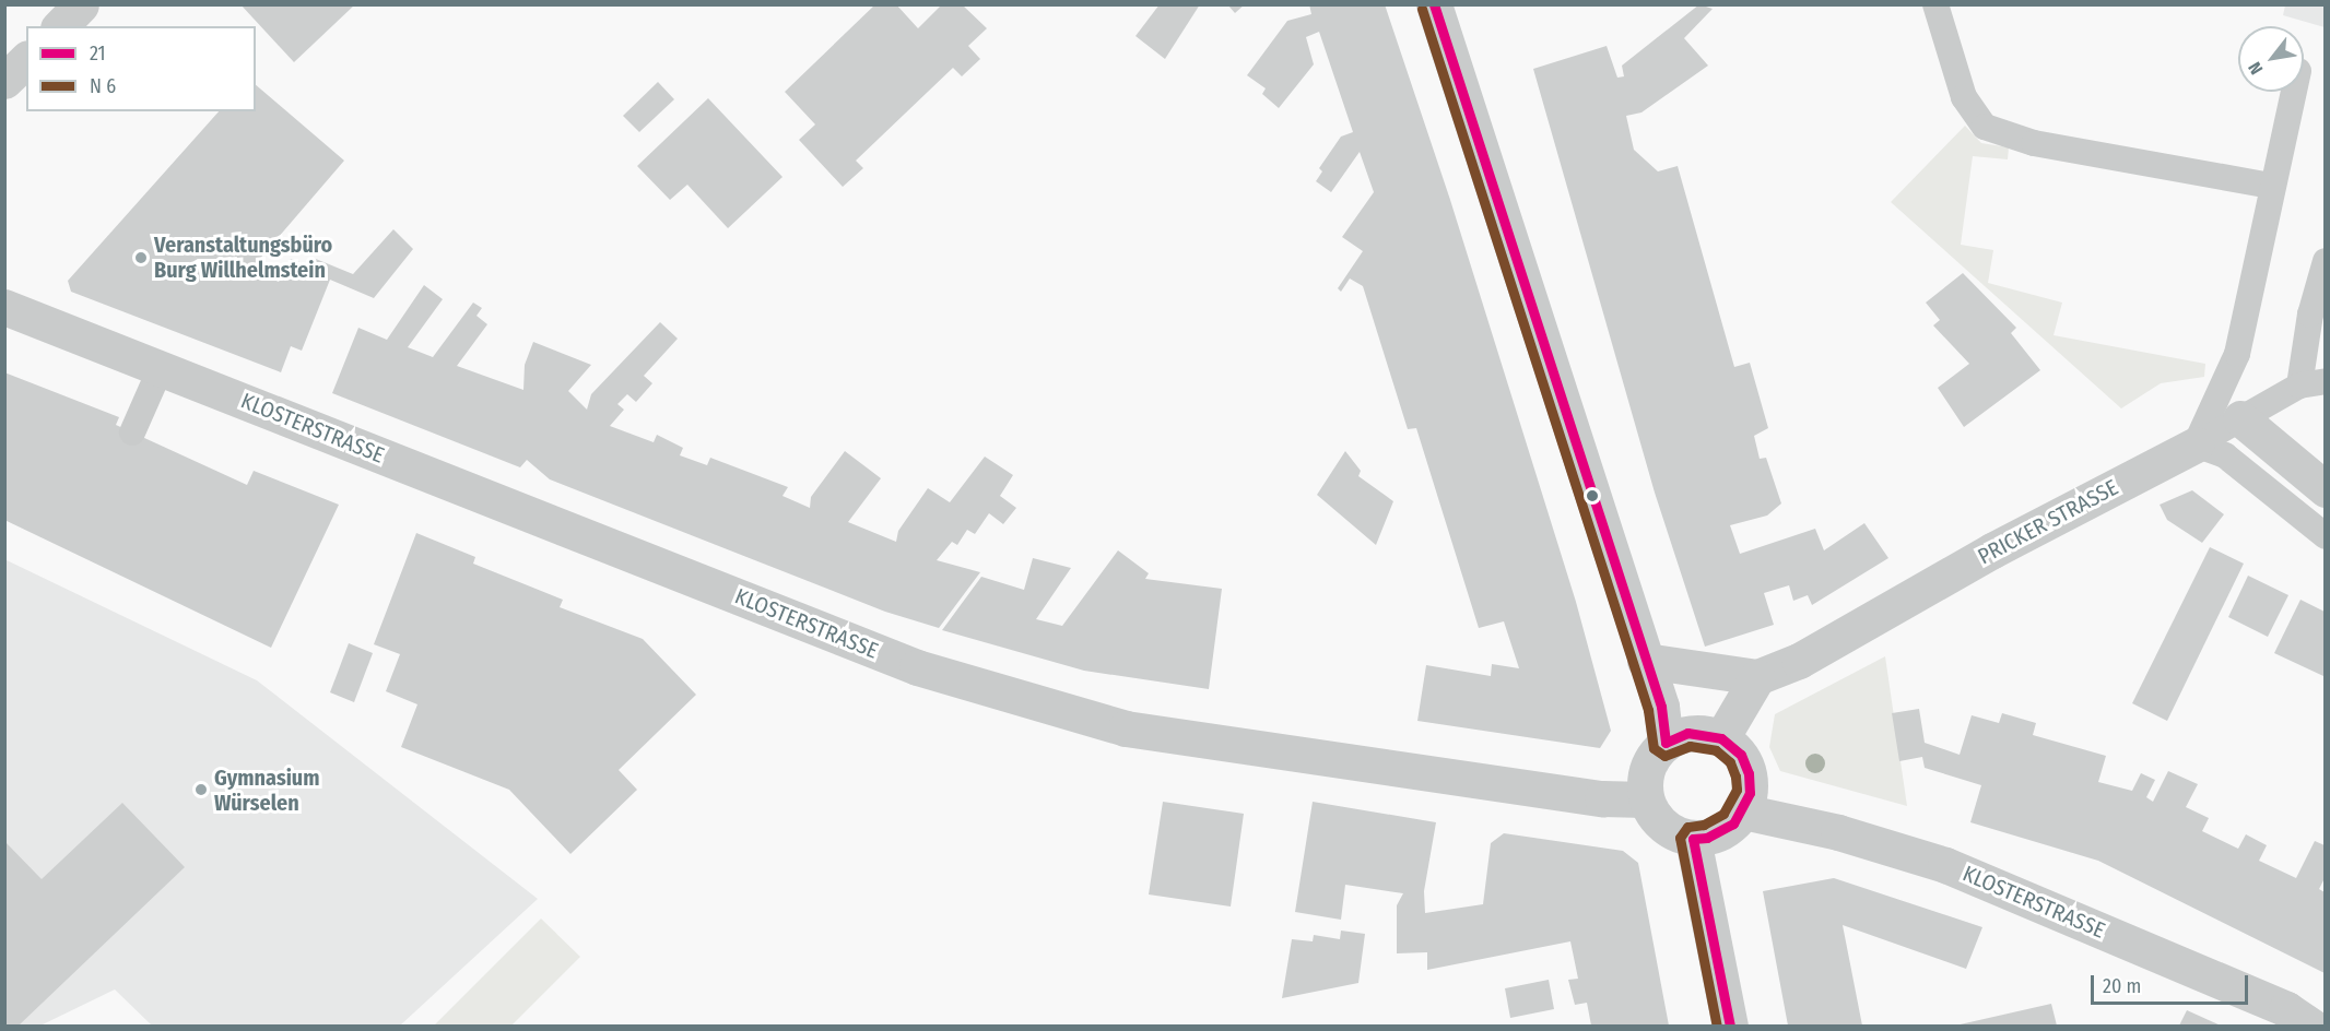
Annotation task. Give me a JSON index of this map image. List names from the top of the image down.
{
  "streets": {
    "street": ["KLOSTERSTRASSE", "PRICKER STRASSE"]
  },
  "places": ["Veranstaltungsbüro Burg Willhelmstein", "Gymnasium Würselen"],
  "lines": ["transit line 21"],
  "legend": ["21", "N 6"],
  "scale_bar": "20 m",
  "north": "bottom left"
}
